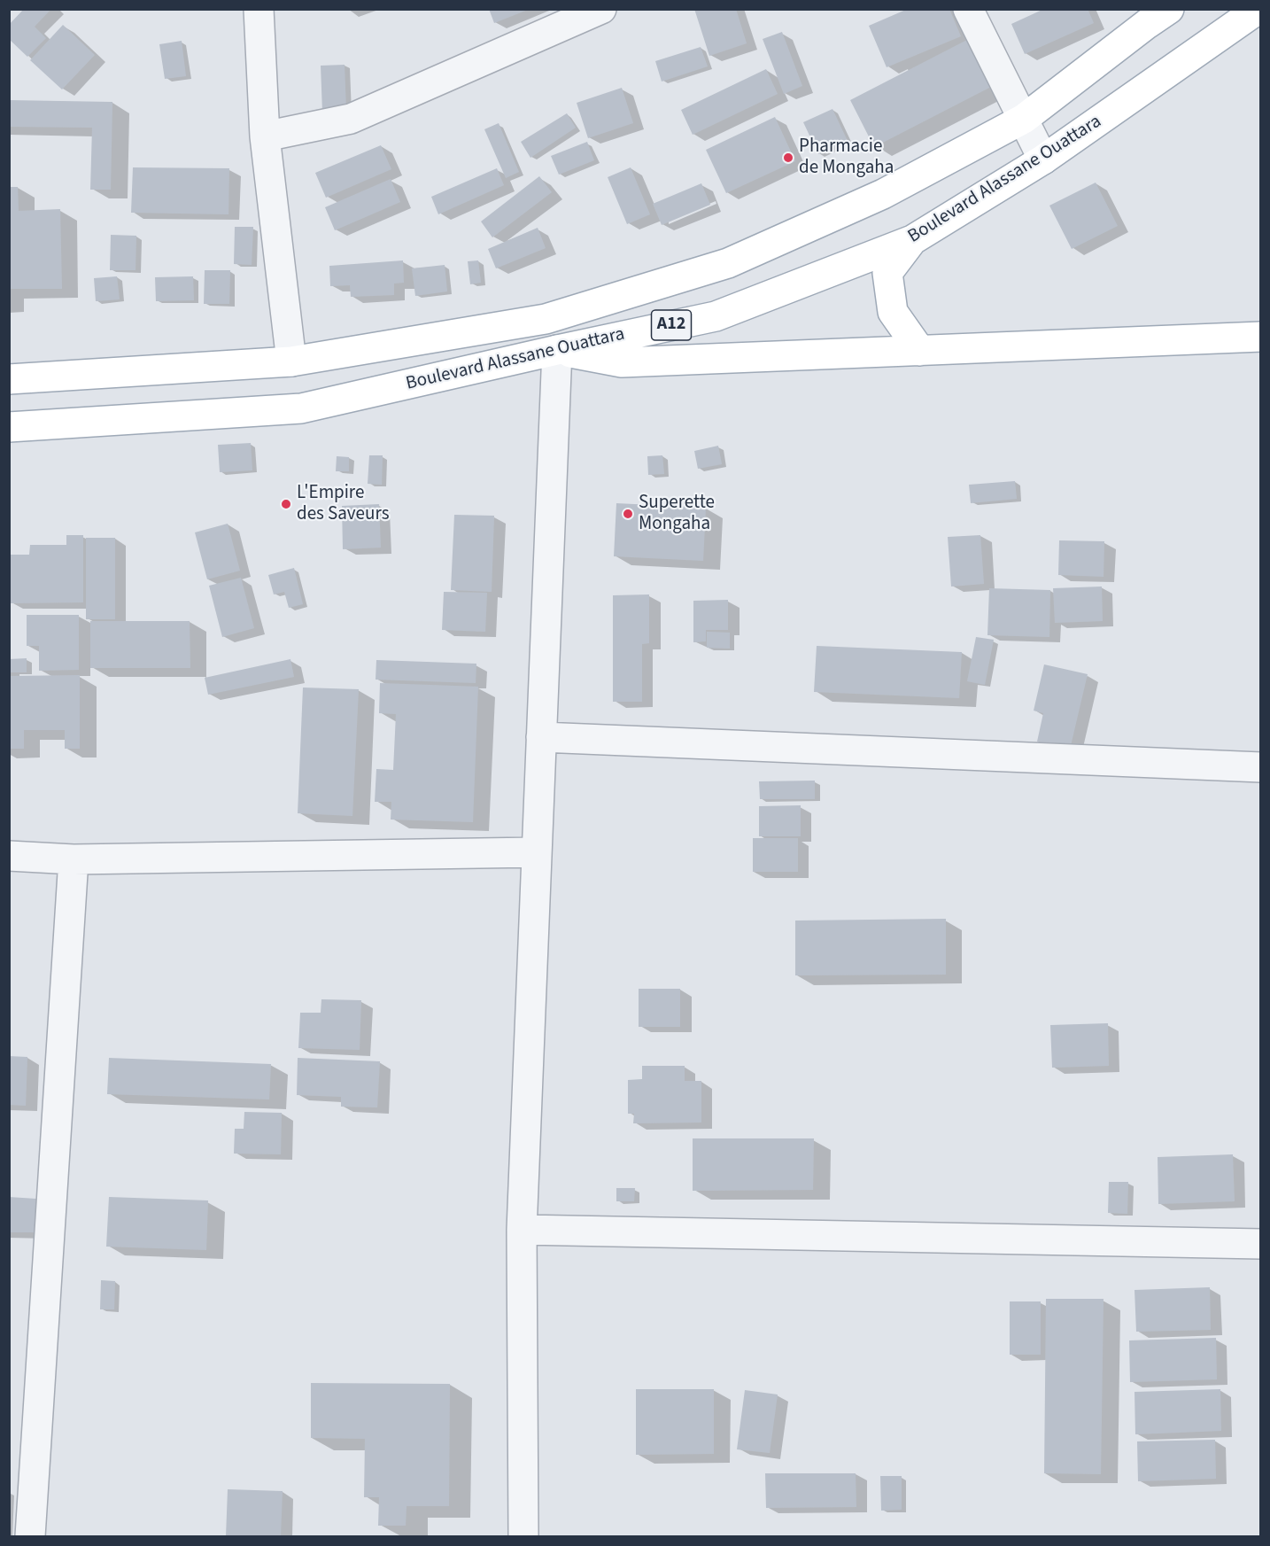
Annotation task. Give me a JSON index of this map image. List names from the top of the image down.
{
  "streets": {
    "main road": ["Boulevard Alassane Ouattara", "A12"]
  },
  "crossings": [
    ["Boulevard Alassane Ouattara", "A12"]
  ],
  "places": ["Pharmacie de Mongaha", "L'Empire des Saveurs", "Superette Mongaha"]
}
